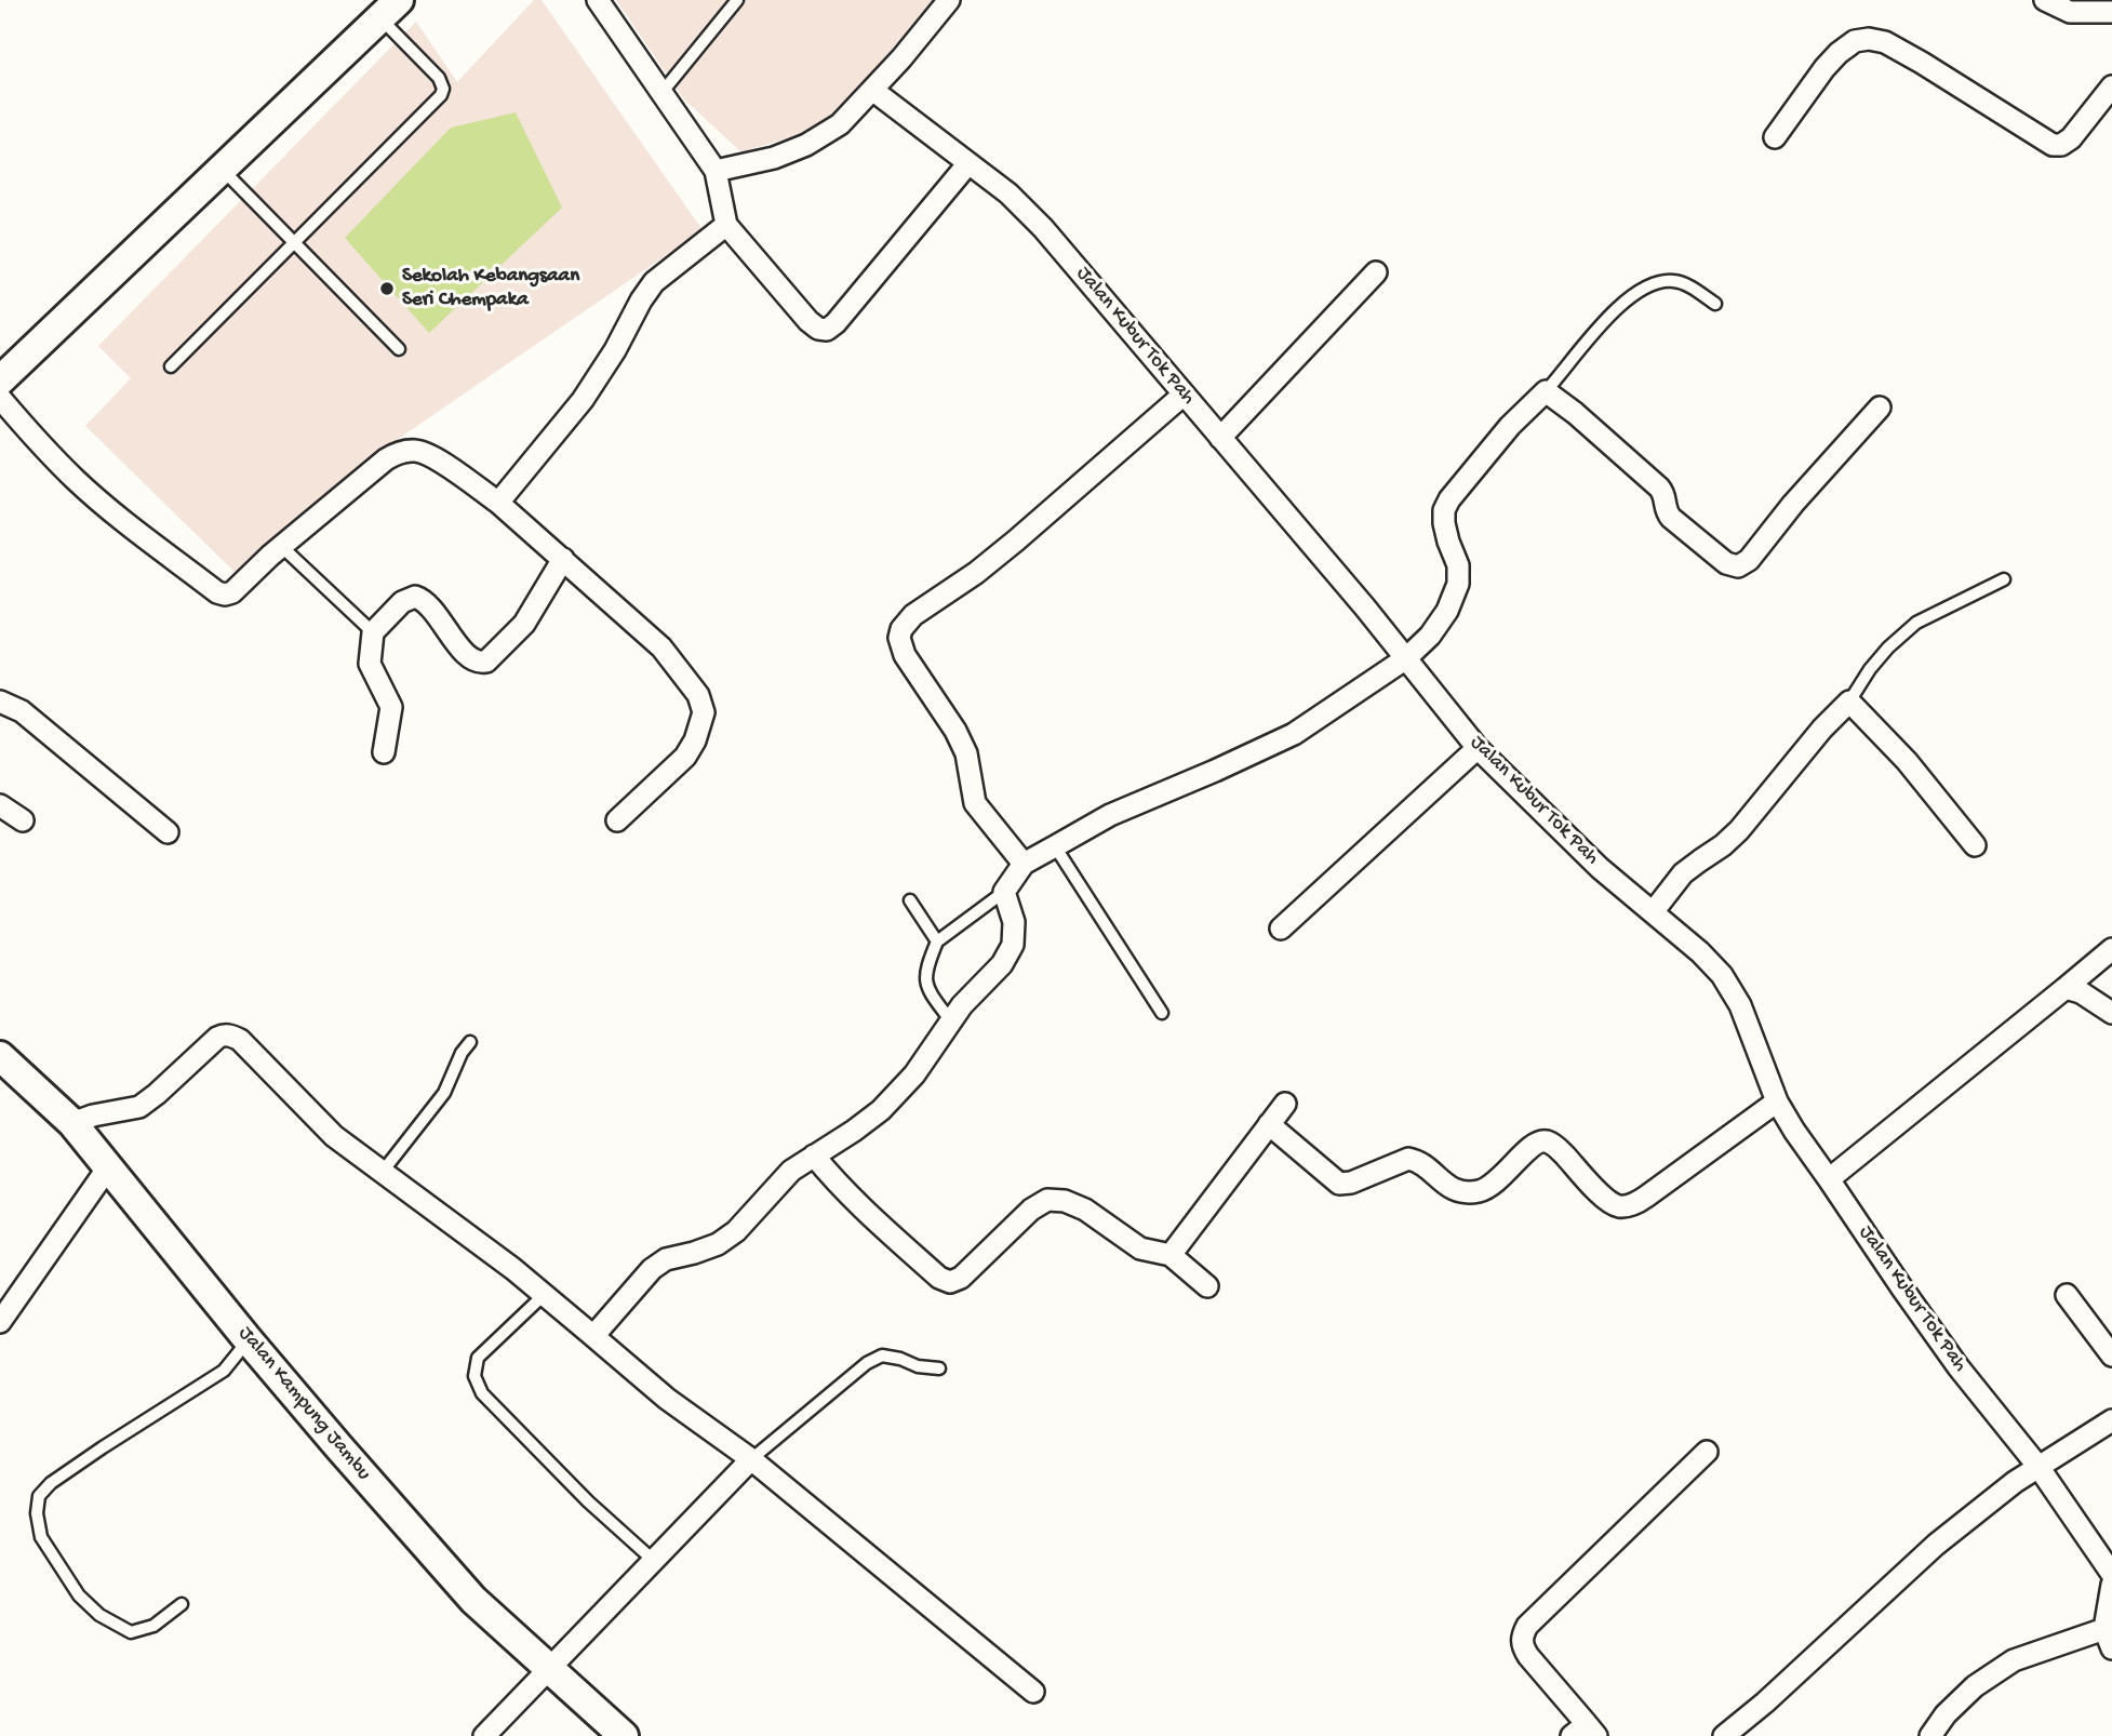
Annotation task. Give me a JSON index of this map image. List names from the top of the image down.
{
  "streets": {
    "street": ["Jalan Kubur Tok Pah", "Jalan Kampung Jambu"]
  },
  "places": ["Sekolah Kebangsaan Seri Chempaka"]
}
